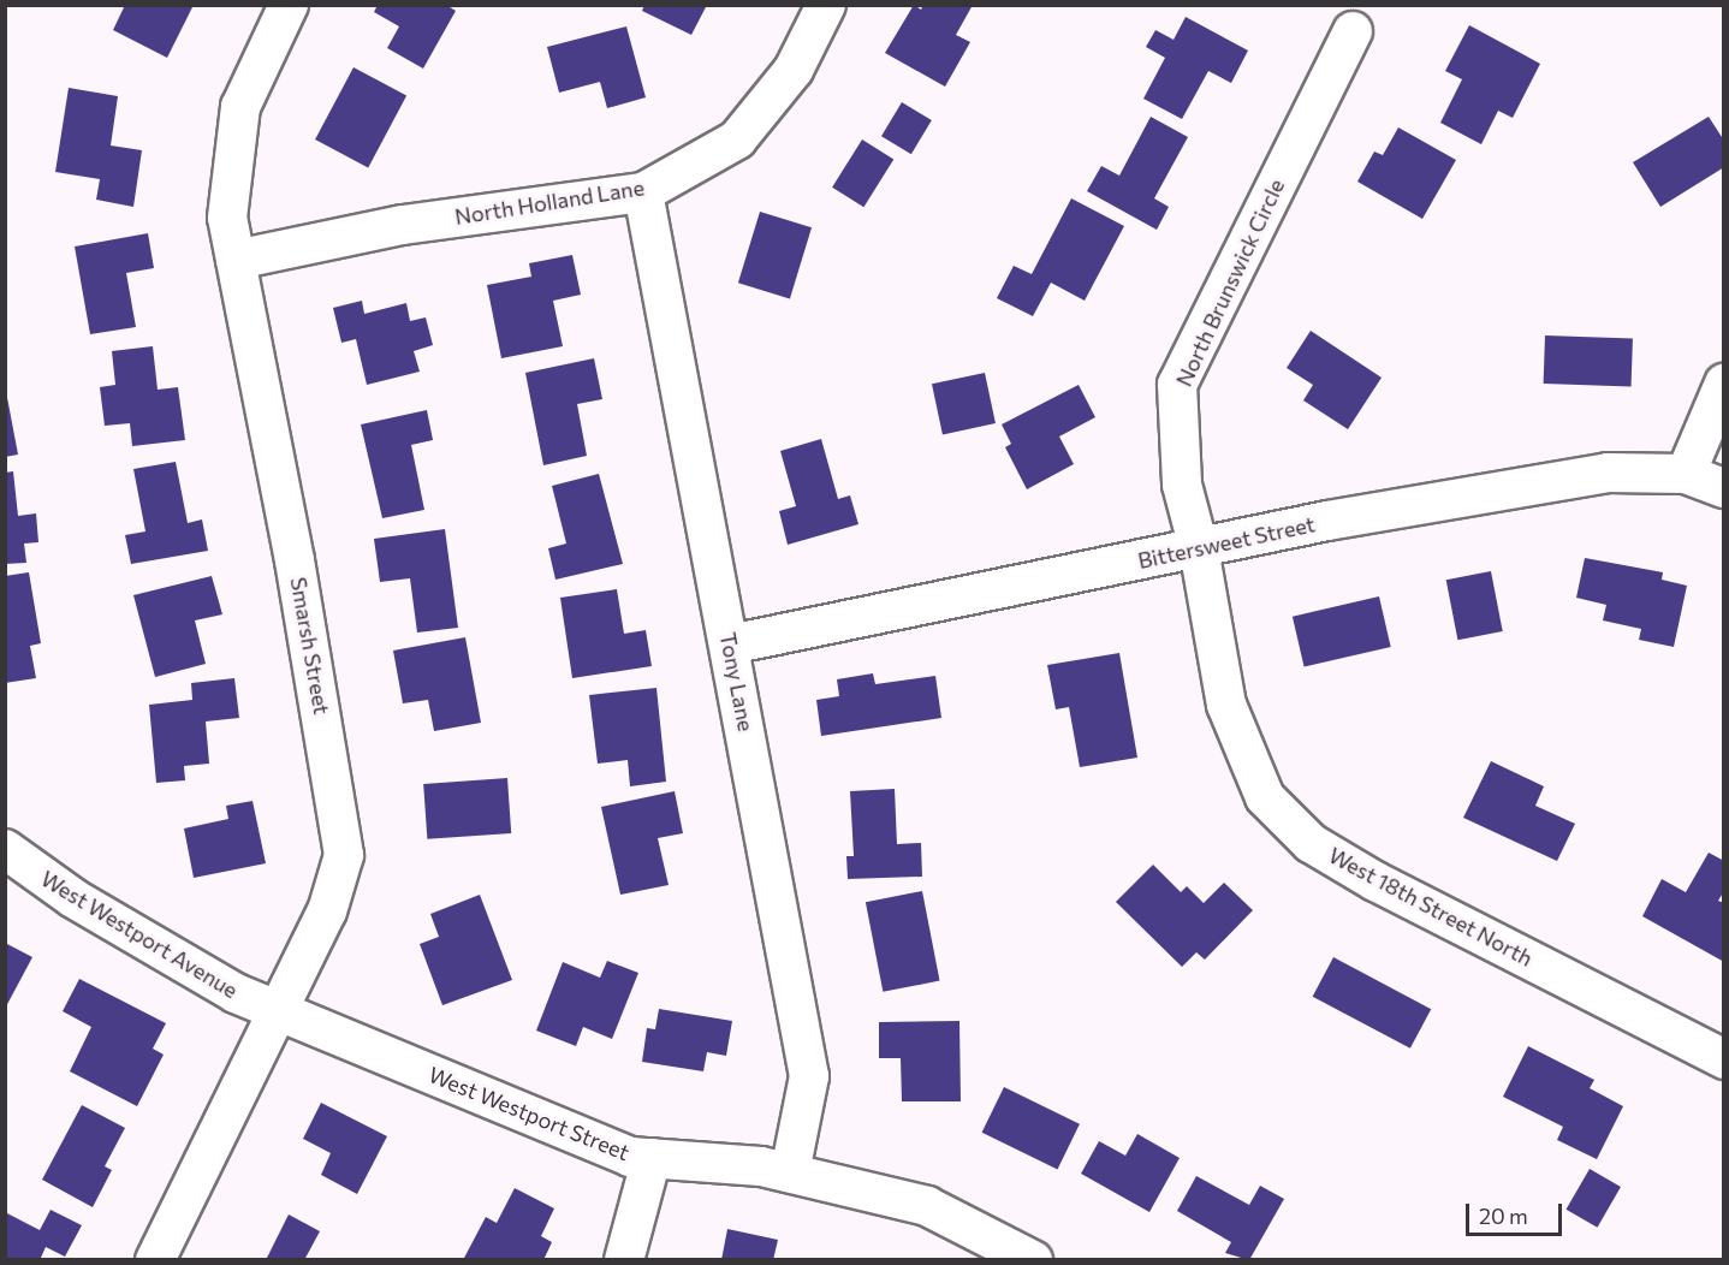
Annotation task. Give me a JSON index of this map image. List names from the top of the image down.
{
  "streets": {
    "street": [
      "North Holland Lane",
      "North Brunswick Circle",
      "Bittersweet Street",
      "Smarsh Street",
      "Tony Lane",
      "West 18th Street North",
      "West Westport Avenue",
      "West Westport Street"
    ]
  },
  "crossings": [
    ["North Holland Lane", "Smarsh Street"],
    ["North Holland Lane", "Tony Lane"],
    ["North Brunswick Circle", "Bittersweet Street"],
    ["North Brunswick Circle", "West 18th Street North"],
    ["Bittersweet Street", "Tony Lane"],
    ["Bittersweet Street", "West 18th Street North"],
    ["Smarsh Street", "West Westport Avenue"],
    ["Smarsh Street", "West Westport Street"],
    ["Tony Lane", "West Westport Street"],
    ["West Westport Avenue", "West Westport Street"]
  ],
  "scale_bar": "20 m"
}
